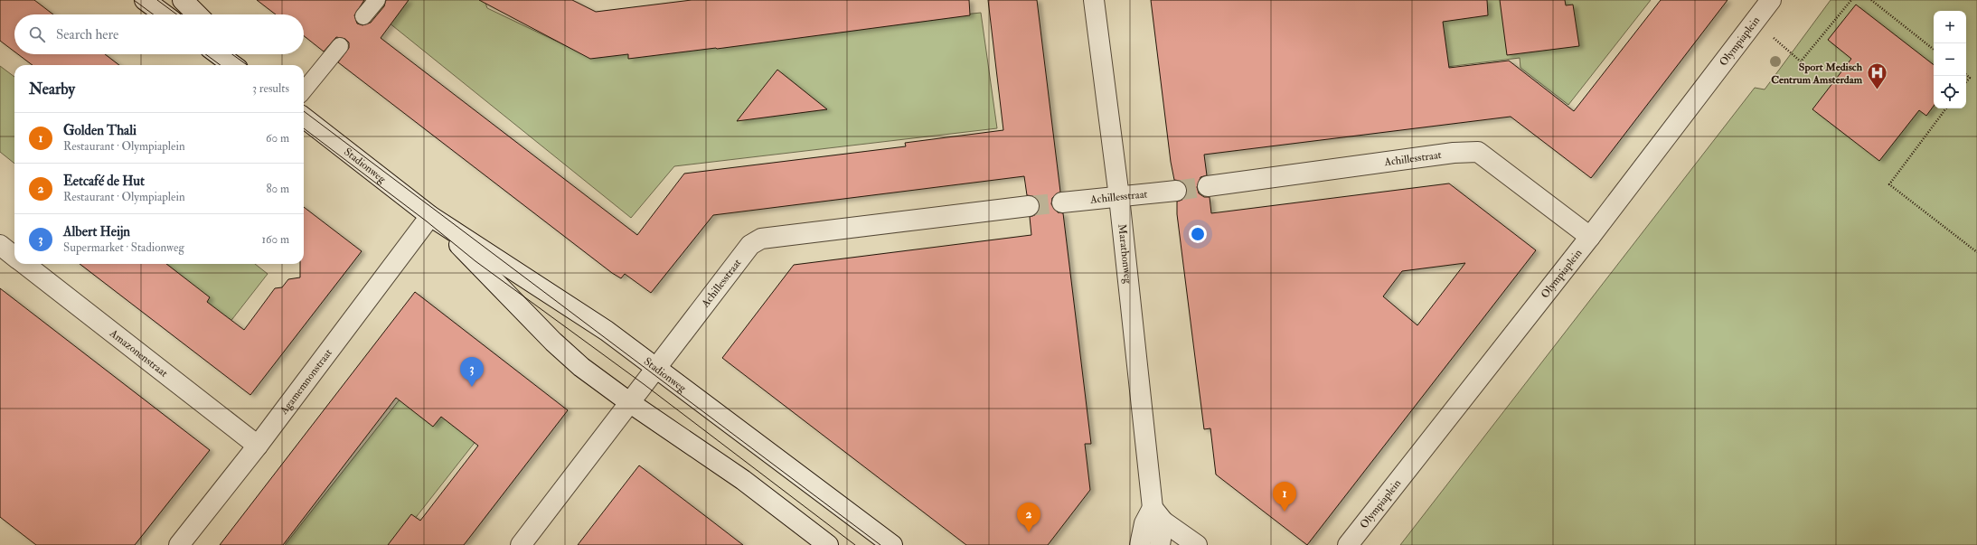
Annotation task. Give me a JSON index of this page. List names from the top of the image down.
{
  "streets": {
    "street": [
      "Olympiaplein",
      "Achillesstraat",
      "Stadionweg",
      "Marathonweg",
      "Amazonenstraat",
      "Agamemnonstraat"
    ]
  },
  "crossings": [
    ["Olympiaplein", "Achillesstraat"],
    ["Achillesstraat", "Stadionweg"],
    ["Achillesstraat", "Marathonweg"],
    ["Stadionweg", "Agamemnonstraat"],
    ["Amazonenstraat", "Agamemnonstraat"]
  ],
  "places": {
    "hospital": ["Sport Medisch Centrum Amsterdam"]
  },
  "page": {
    "map_buttons": ["+", "−"],
    "search": "Search here",
    "heading": ["Nearby", "3 results"],
    "list": [
      {
        "mark": "1",
        "name": "Golden Thali",
        "note": "Restaurant · Olympiaplein",
        "value": "60 m"
      },
      {
        "mark": "2",
        "name": "Eetcafé de Hut",
        "note": "Restaurant · Olympiaplein",
        "value": "80 m"
      },
      {
        "mark": "3",
        "name": "Albert Heijn",
        "note": "Supermarket · Stadionweg",
        "value": "160 m"
      }
    ],
    "pins": ["3", "1", "2"]
  }
}
